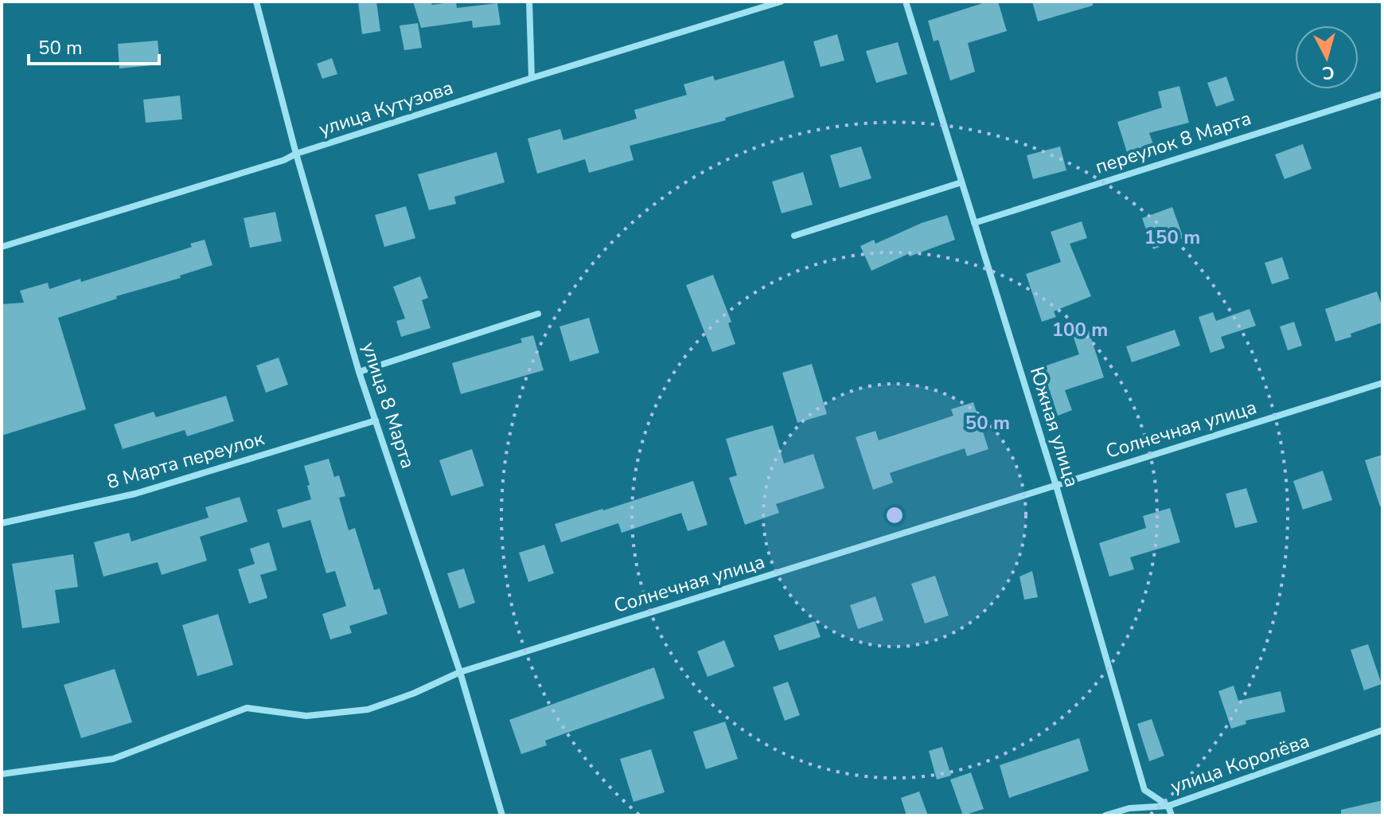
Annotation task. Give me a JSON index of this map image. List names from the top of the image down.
{
  "streets": {
    "street": [
      "улица Кутузова",
      "переулок 8 Марта",
      "улица 8 Марта",
      "Южная улица",
      "Солнечная улица",
      "8 Марта переулок",
      "улица Королёва"
    ]
  },
  "crossings": [
    ["улица Кутузова", "улица 8 Марта"],
    ["переулок 8 Марта", "Южная улица"],
    ["улица 8 Марта", "Солнечная улица"],
    ["улица 8 Марта", "8 Марта переулок"],
    ["Южная улица", "Солнечная улица"],
    ["Южная улица", "улица Королёва"]
  ],
  "scale_bar": "50 m",
  "north": "bottom",
  "rings": ["150 m", "100 m", "50 m"]
}
